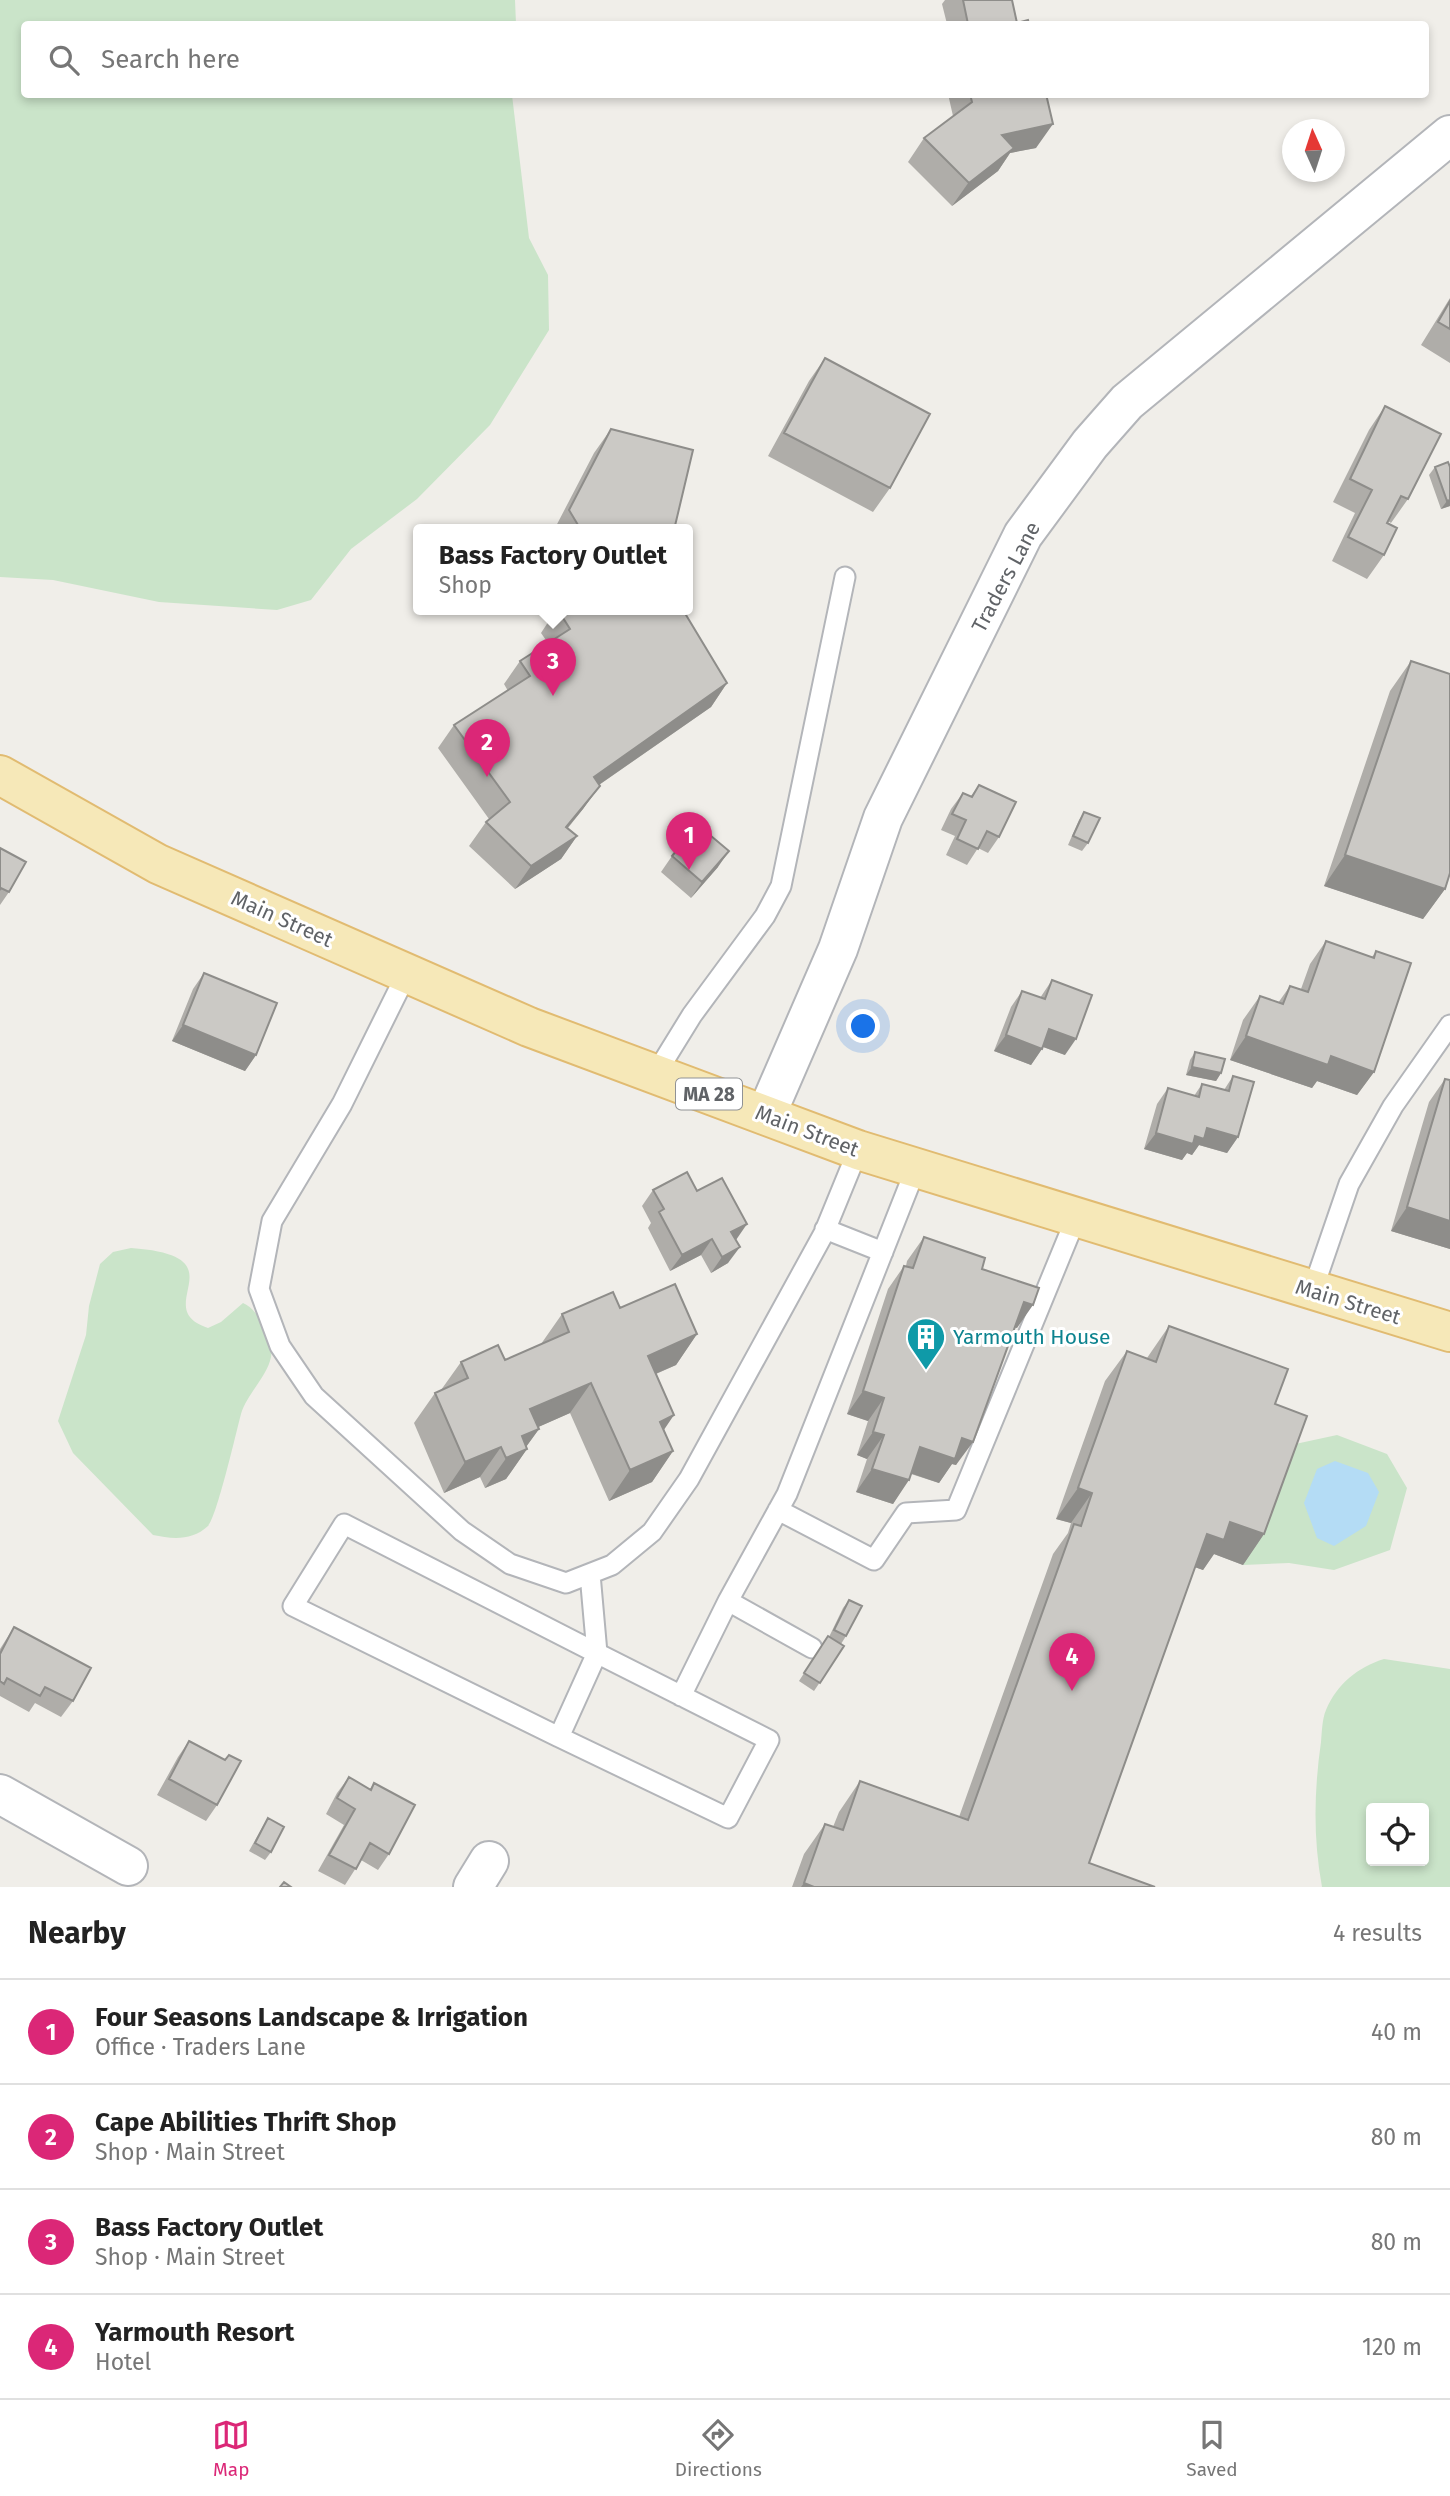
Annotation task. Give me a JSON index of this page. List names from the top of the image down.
{
  "streets": {
    "main road": ["Main Street", "MA 28"],
    "street": ["Traders Lane"]
  },
  "crossings": [
    ["Traders Lane", "Main Street"]
  ],
  "places": {
    "building": ["Yarmouth House"]
  },
  "north": "top",
  "page": {
    "search": "Search here",
    "popup": ["Bass Factory Outlet", "Shop"],
    "pins": [
      "3",
      "2",
      "1",
      "4"
    ],
    "heading": ["Nearby", "4 results"],
    "list": [
      {
        "mark": "1",
        "name": "Four Seasons Landscape & Irrigation",
        "note": "Office · Traders Lane",
        "value": "40 m"
      },
      {
        "mark": "2",
        "name": "Cape Abilities Thrift Shop",
        "note": "Shop · Main Street",
        "value": "80 m"
      },
      {
        "mark": "3",
        "name": "Bass Factory Outlet",
        "note": "Shop · Main Street",
        "value": "80 m"
      },
      {
        "mark": "4",
        "name": "Yarmouth Resort",
        "note": "Hotel",
        "value": "120 m"
      }
    ],
    "nav": ["Map", "Directions", "Saved"]
  }
}
